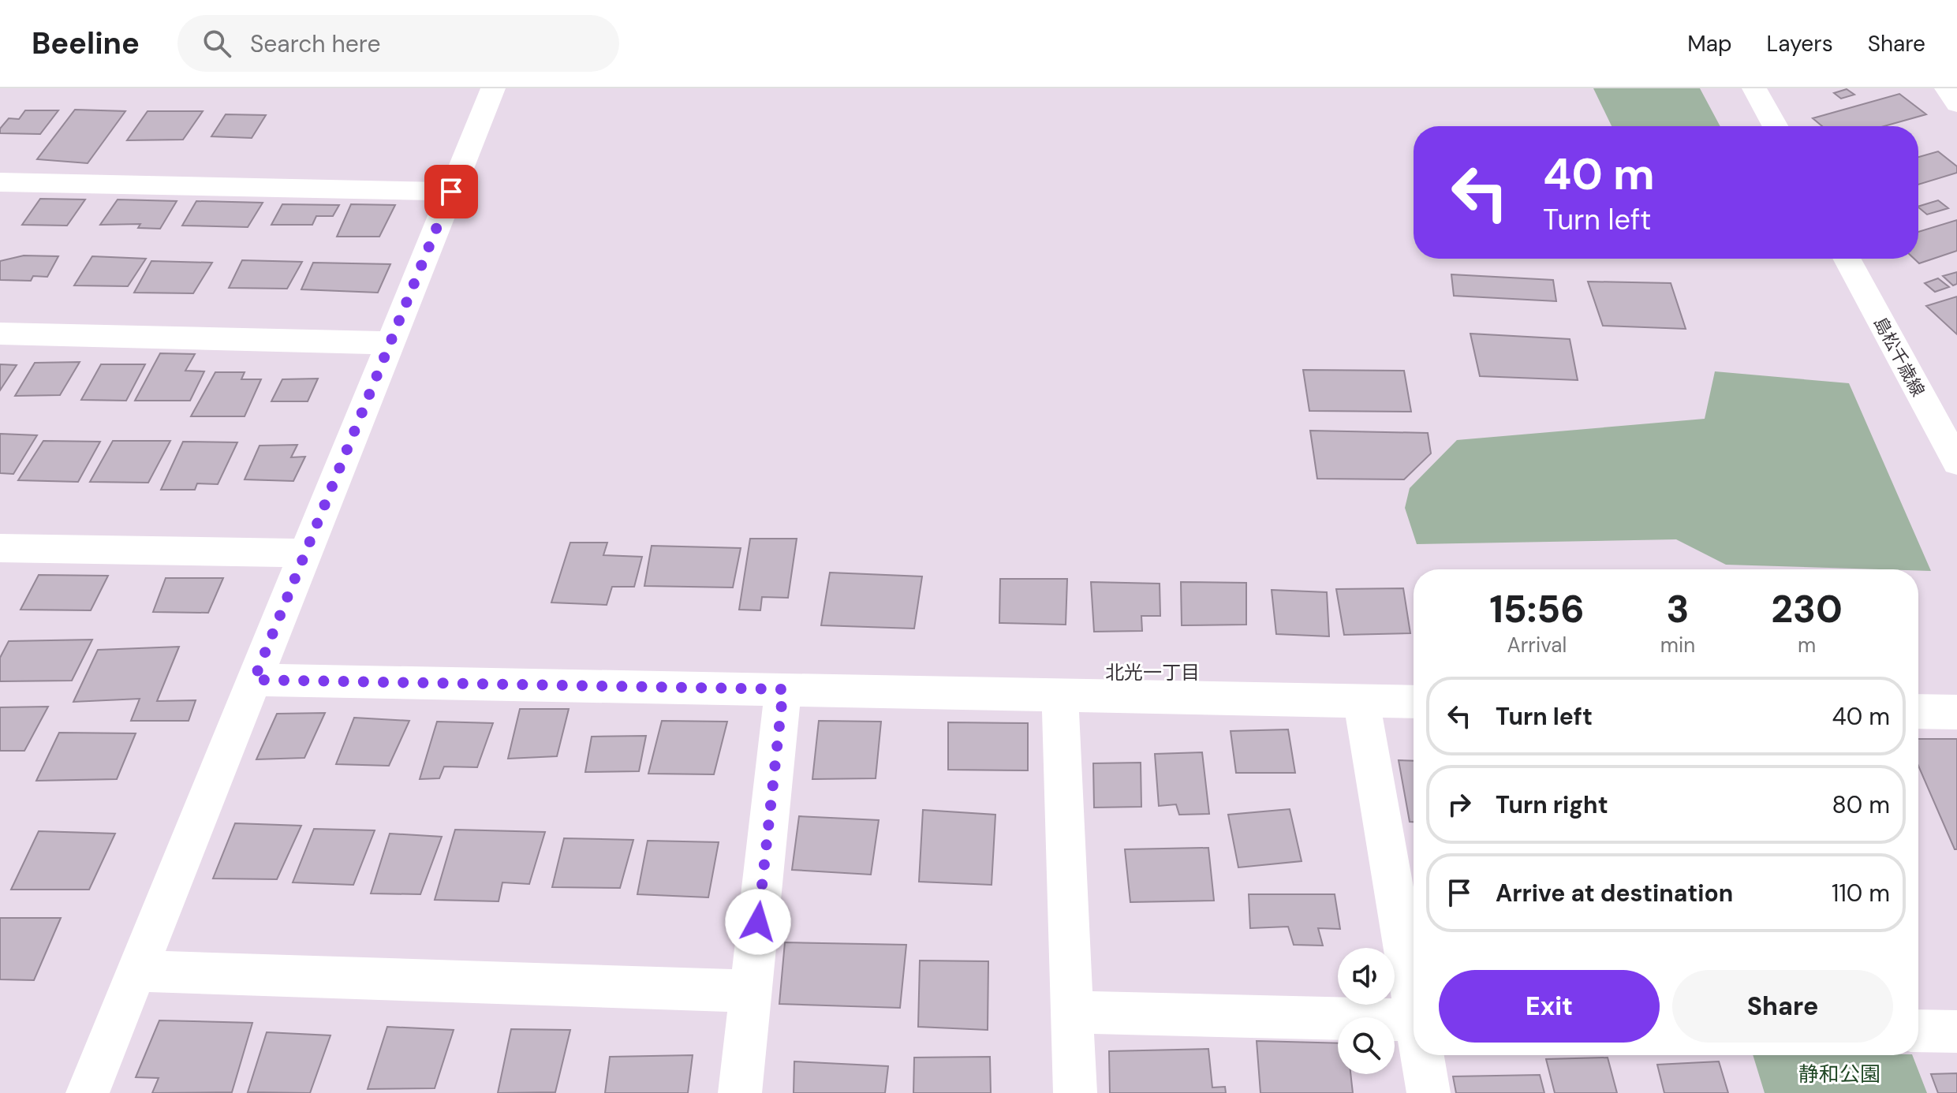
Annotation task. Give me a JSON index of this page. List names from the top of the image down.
{
  "streets": {
    "street": ["島松千歳線"]
  },
  "districts": ["北光一丁目"],
  "parks": ["静和公園"],
  "page": {
    "header": "Beeline",
    "search": "Search here",
    "nav": ["Map", "Layers", "Share"],
    "turn": ["40 m", "Turn left"],
    "eta": [
      "15:56",
      "Arrival",
      "3",
      "min",
      "230",
      "m"
    ],
    "list": [
      {
        "name": "Turn left",
        "value": "40 m"
      },
      {
        "name": "Turn right",
        "value": "80 m"
      },
      {
        "name": "Arrive at destination",
        "value": "110 m"
      }
    ],
    "buttons": ["Exit", "Share"]
  }
}
